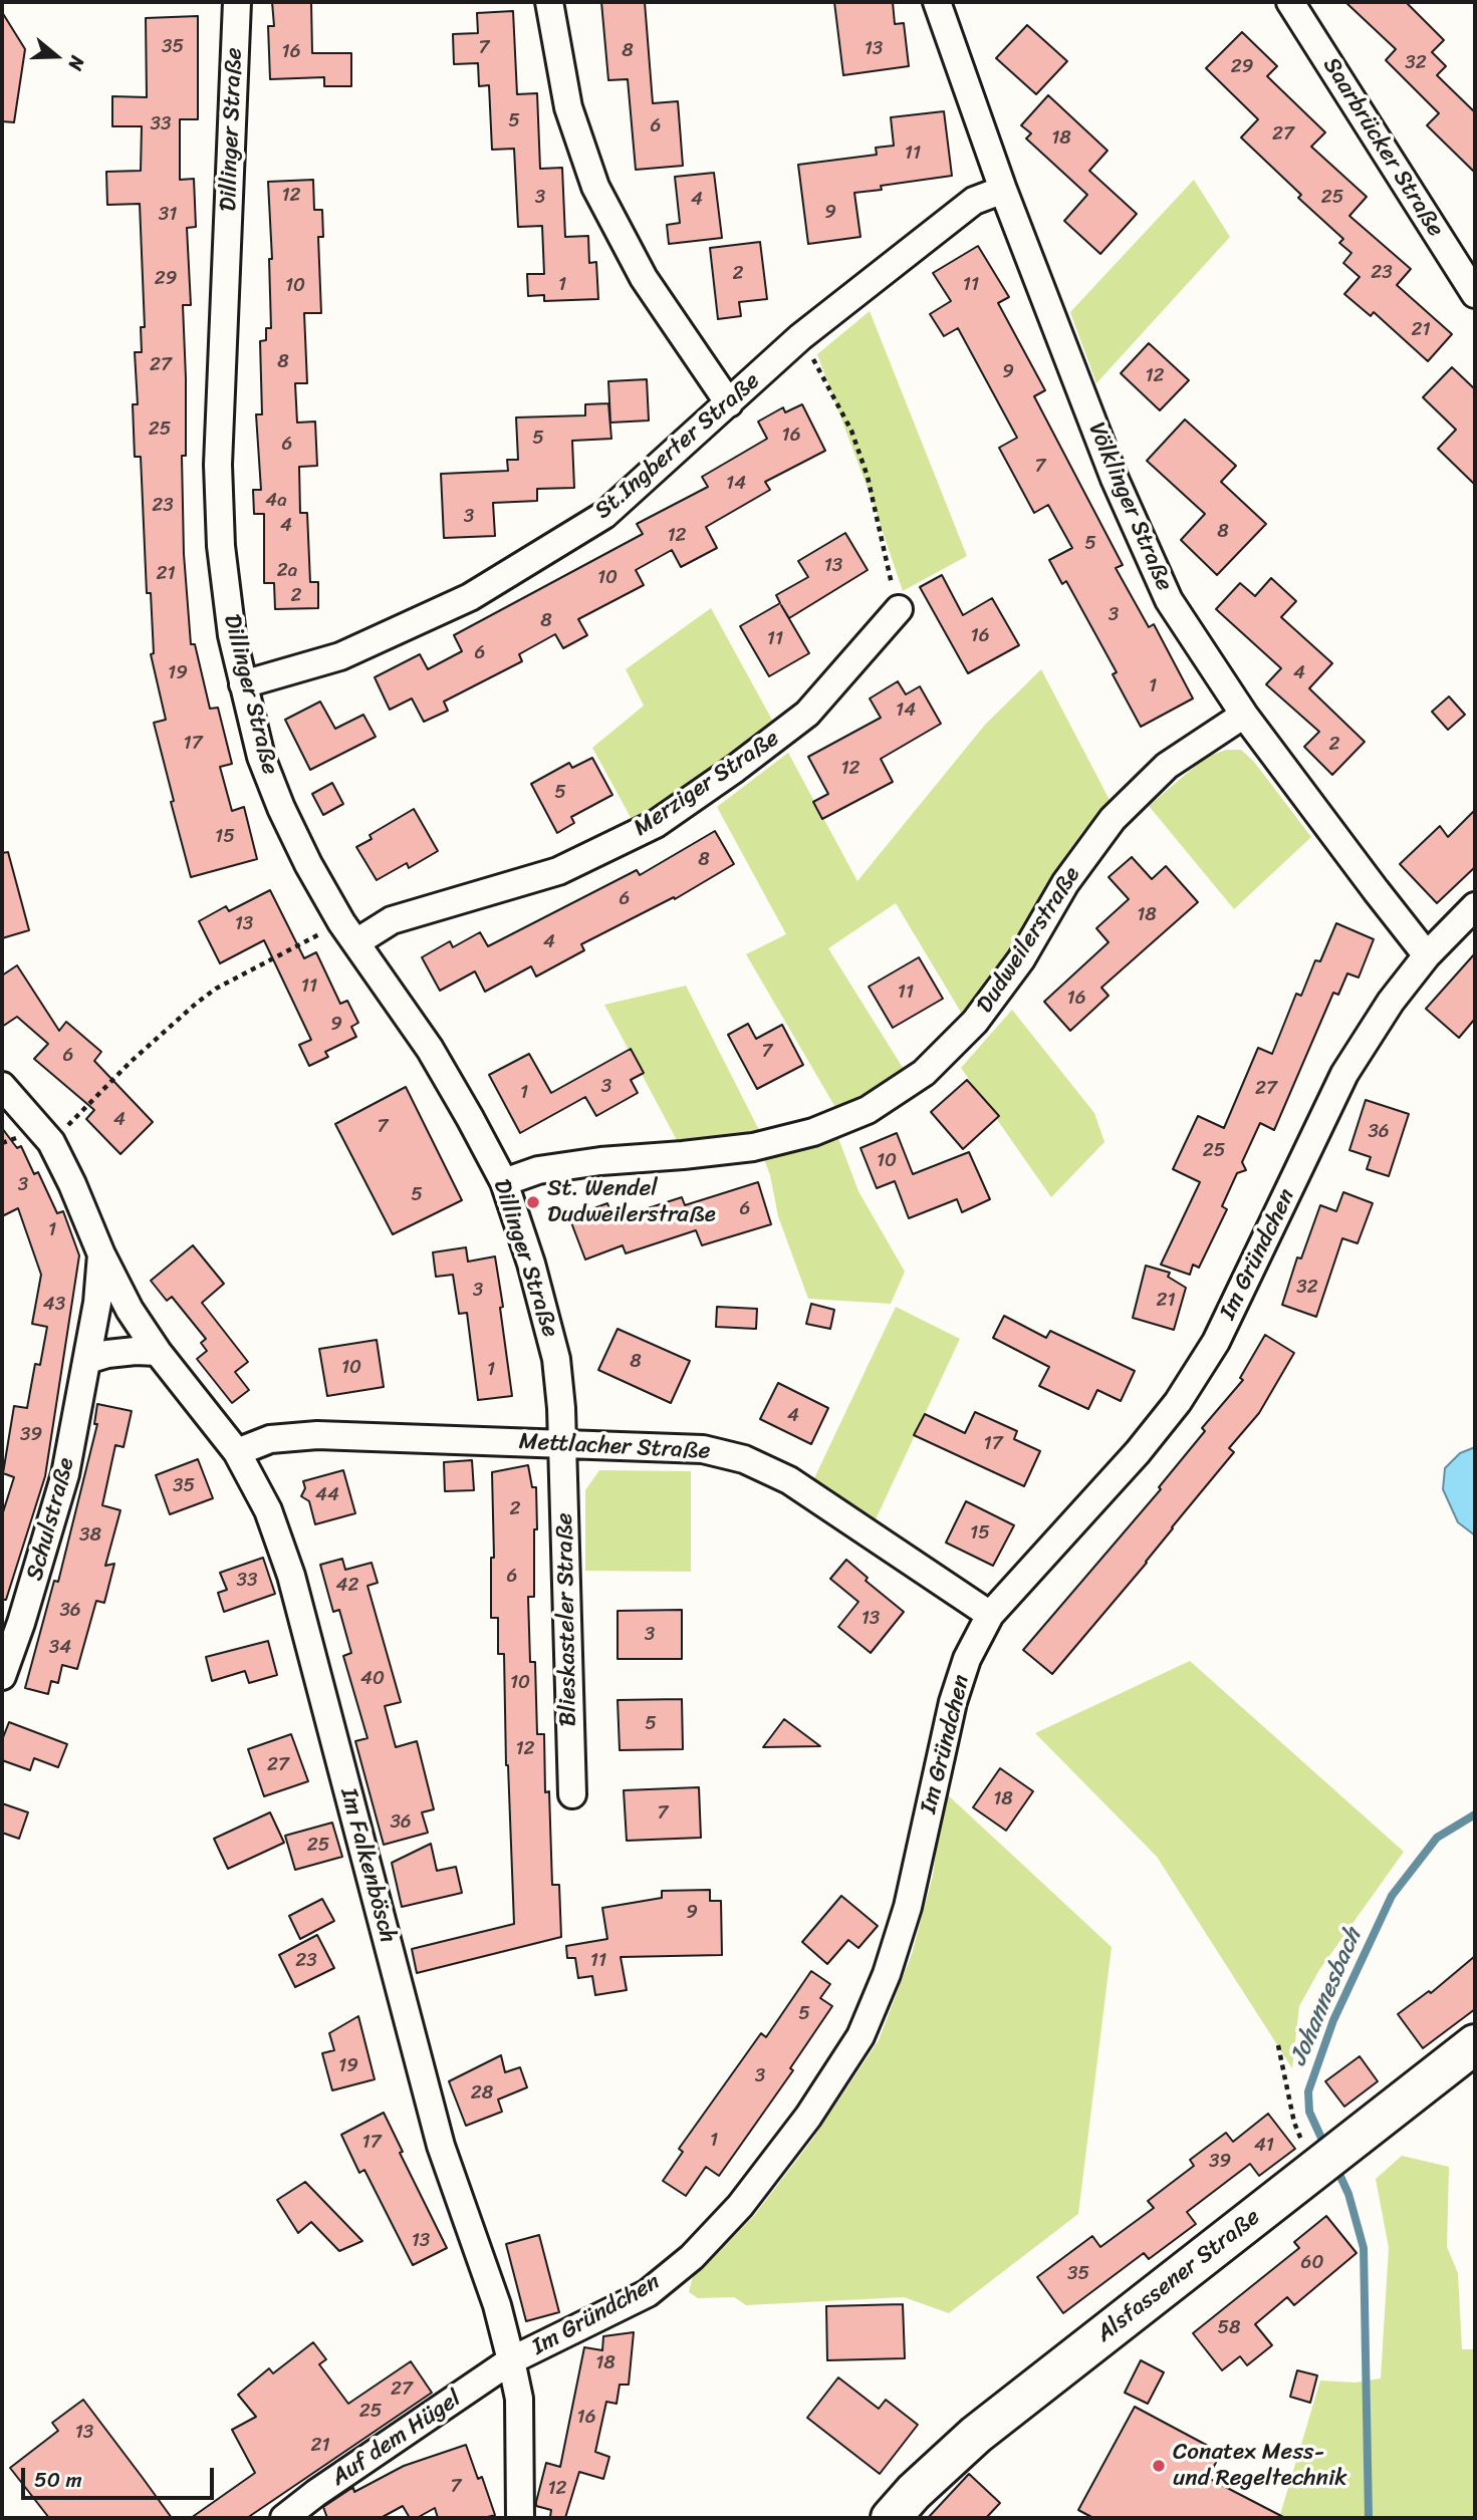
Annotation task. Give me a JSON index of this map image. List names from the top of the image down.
{
  "streets": {
    "main road": ["Alsfassener Straße"],
    "street": [
      "Dillinger Straße",
      "Saarbrücker Straße",
      "St.Ingberter Straße",
      "Völklinger Straße",
      "Merziger Straße",
      "Dudweilerstraße",
      "Im Gründchen",
      "Mettlacher Straße",
      "Schulstraße",
      "Blieskasteler Straße",
      "Im Falkenbösch",
      "Auf dem Hügel"
    ]
  },
  "crossings": [
    ["Dillinger Straße", "St.Ingberter Straße"],
    ["Dillinger Straße", "Merziger Straße"],
    ["Dillinger Straße", "Dudweilerstraße"],
    ["Dillinger Straße", "Mettlacher Straße"],
    ["Dillinger Straße", "Blieskasteler Straße"],
    ["St.Ingberter Straße", "Völklinger Straße"],
    ["Völklinger Straße", "Dudweilerstraße"],
    ["Völklinger Straße", "Im Gründchen"],
    ["Im Gründchen", "Mettlacher Straße"],
    ["Im Gründchen", "Im Falkenbösch"],
    ["Im Gründchen", "Auf dem Hügel"],
    ["Mettlacher Straße", "Blieskasteler Straße"],
    ["Mettlacher Straße", "Im Falkenbösch"],
    ["Schulstraße", "Im Falkenbösch"],
    ["Im Falkenbösch", "Auf dem Hügel"]
  ],
  "water": ["Johannesbach"],
  "places": ["St. Wendel Dudweilerstraße", "Conatex Mess- und Regeltechnik"],
  "house_numbers": [
    "35",
    "7",
    "13",
    "8",
    "16",
    "32",
    "29",
    "5",
    "33",
    "6",
    "27",
    "18",
    "11",
    "12",
    "3",
    "25",
    "4",
    "9",
    "31",
    "23",
    "2",
    "29",
    "1",
    "11",
    "10",
    "21",
    "8",
    "27",
    "9",
    "12",
    "25",
    "16",
    "5",
    "6",
    "7",
    "14",
    "4a",
    "23",
    "3",
    "4",
    "8",
    "12",
    "5",
    "13",
    "2a",
    "21",
    "10",
    "2",
    "3",
    "8",
    "16",
    "11",
    "6",
    "19",
    "4",
    "1",
    "14",
    "17",
    "2",
    "12",
    "5",
    "15",
    "8",
    "6",
    "18",
    "13",
    "4",
    "11",
    "11",
    "16",
    "9",
    "7",
    "6",
    "3",
    "27",
    "1",
    "4",
    "7",
    "36",
    "25",
    "10",
    "3",
    "5",
    "6",
    "1",
    "32",
    "3",
    "21",
    "43",
    "8",
    "10",
    "1",
    "4",
    "39",
    "17",
    "35",
    "44",
    "2",
    "15",
    "38",
    "6",
    "33",
    "42",
    "36",
    "13",
    "3",
    "34",
    "40",
    "10",
    "5",
    "12",
    "27",
    "18",
    "7",
    "36",
    "25",
    "9",
    "23",
    "11",
    "5",
    "19",
    "3",
    "28",
    "1",
    "17",
    "41",
    "39",
    "13",
    "60",
    "35",
    "58",
    "18",
    "27",
    "25",
    "16",
    "13",
    "21",
    "7",
    "12"
  ],
  "scale_bar": "50 m",
  "north": "right"
}
